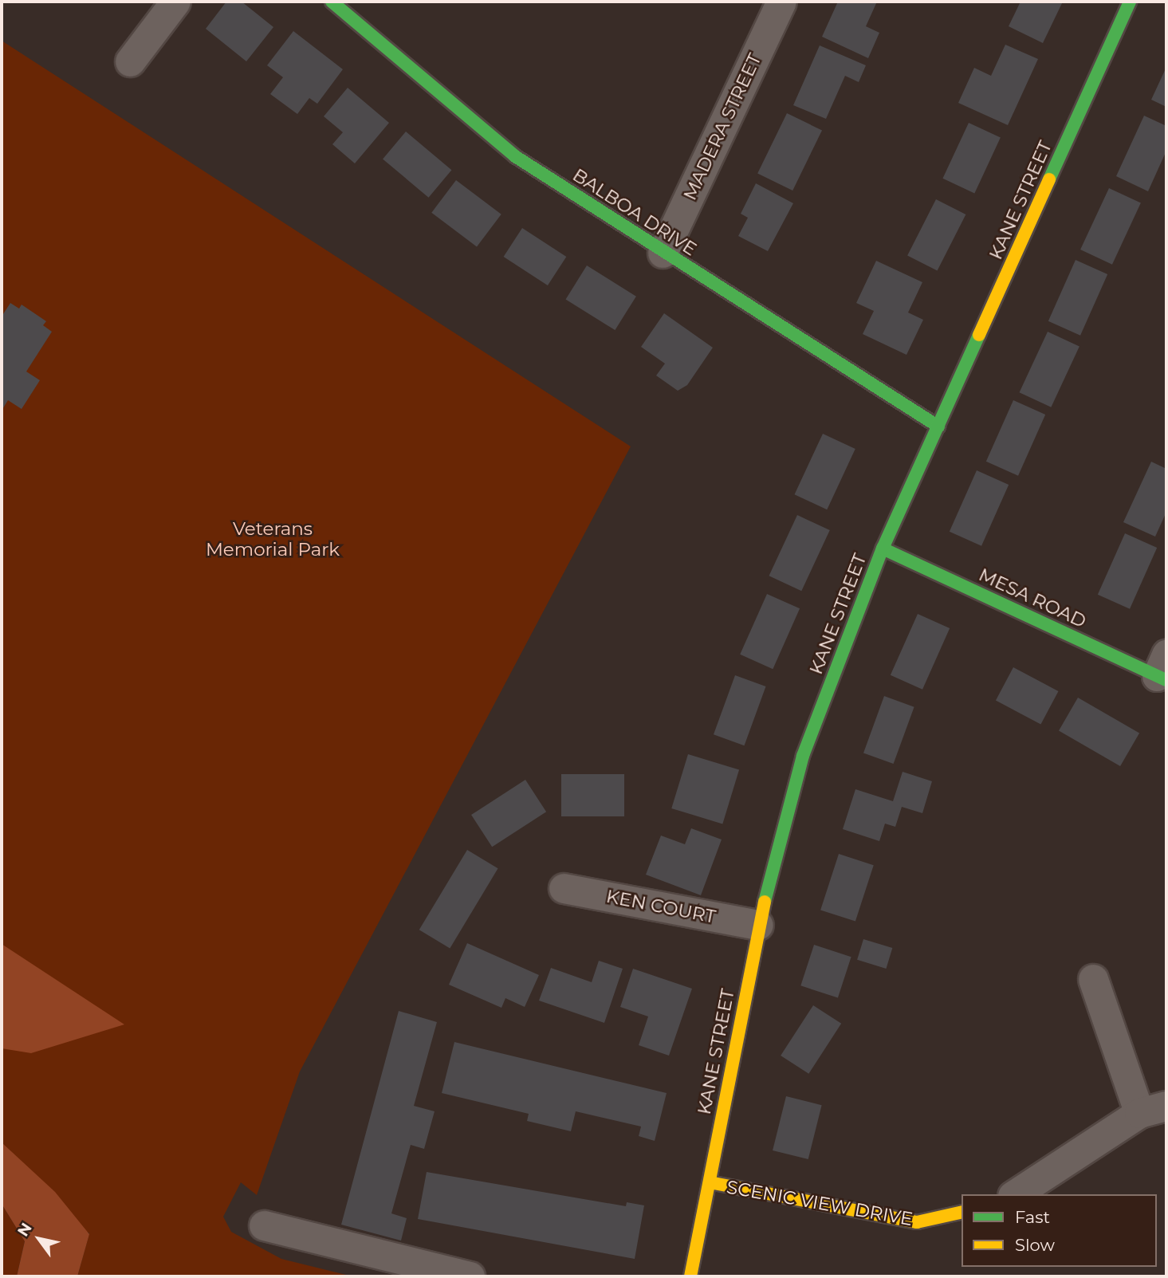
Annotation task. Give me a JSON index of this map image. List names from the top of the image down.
{
  "streets": {
    "street": [
      "MADERA STREET",
      "KANE STREET",
      "BALBOA DRIVE",
      "MESA ROAD",
      "KEN COURT",
      "SCENIC VIEW DRIVE"
    ]
  },
  "crossings": [
    ["MADERA STREET", "BALBOA DRIVE"],
    ["KANE STREET", "BALBOA DRIVE"],
    ["KANE STREET", "MESA ROAD"],
    ["KANE STREET", "KEN COURT"],
    ["KANE STREET", "SCENIC VIEW DRIVE"]
  ],
  "parks": ["Veterans Memorial Park"],
  "legend": ["Fast", "Slow"],
  "north": "top left"
}
